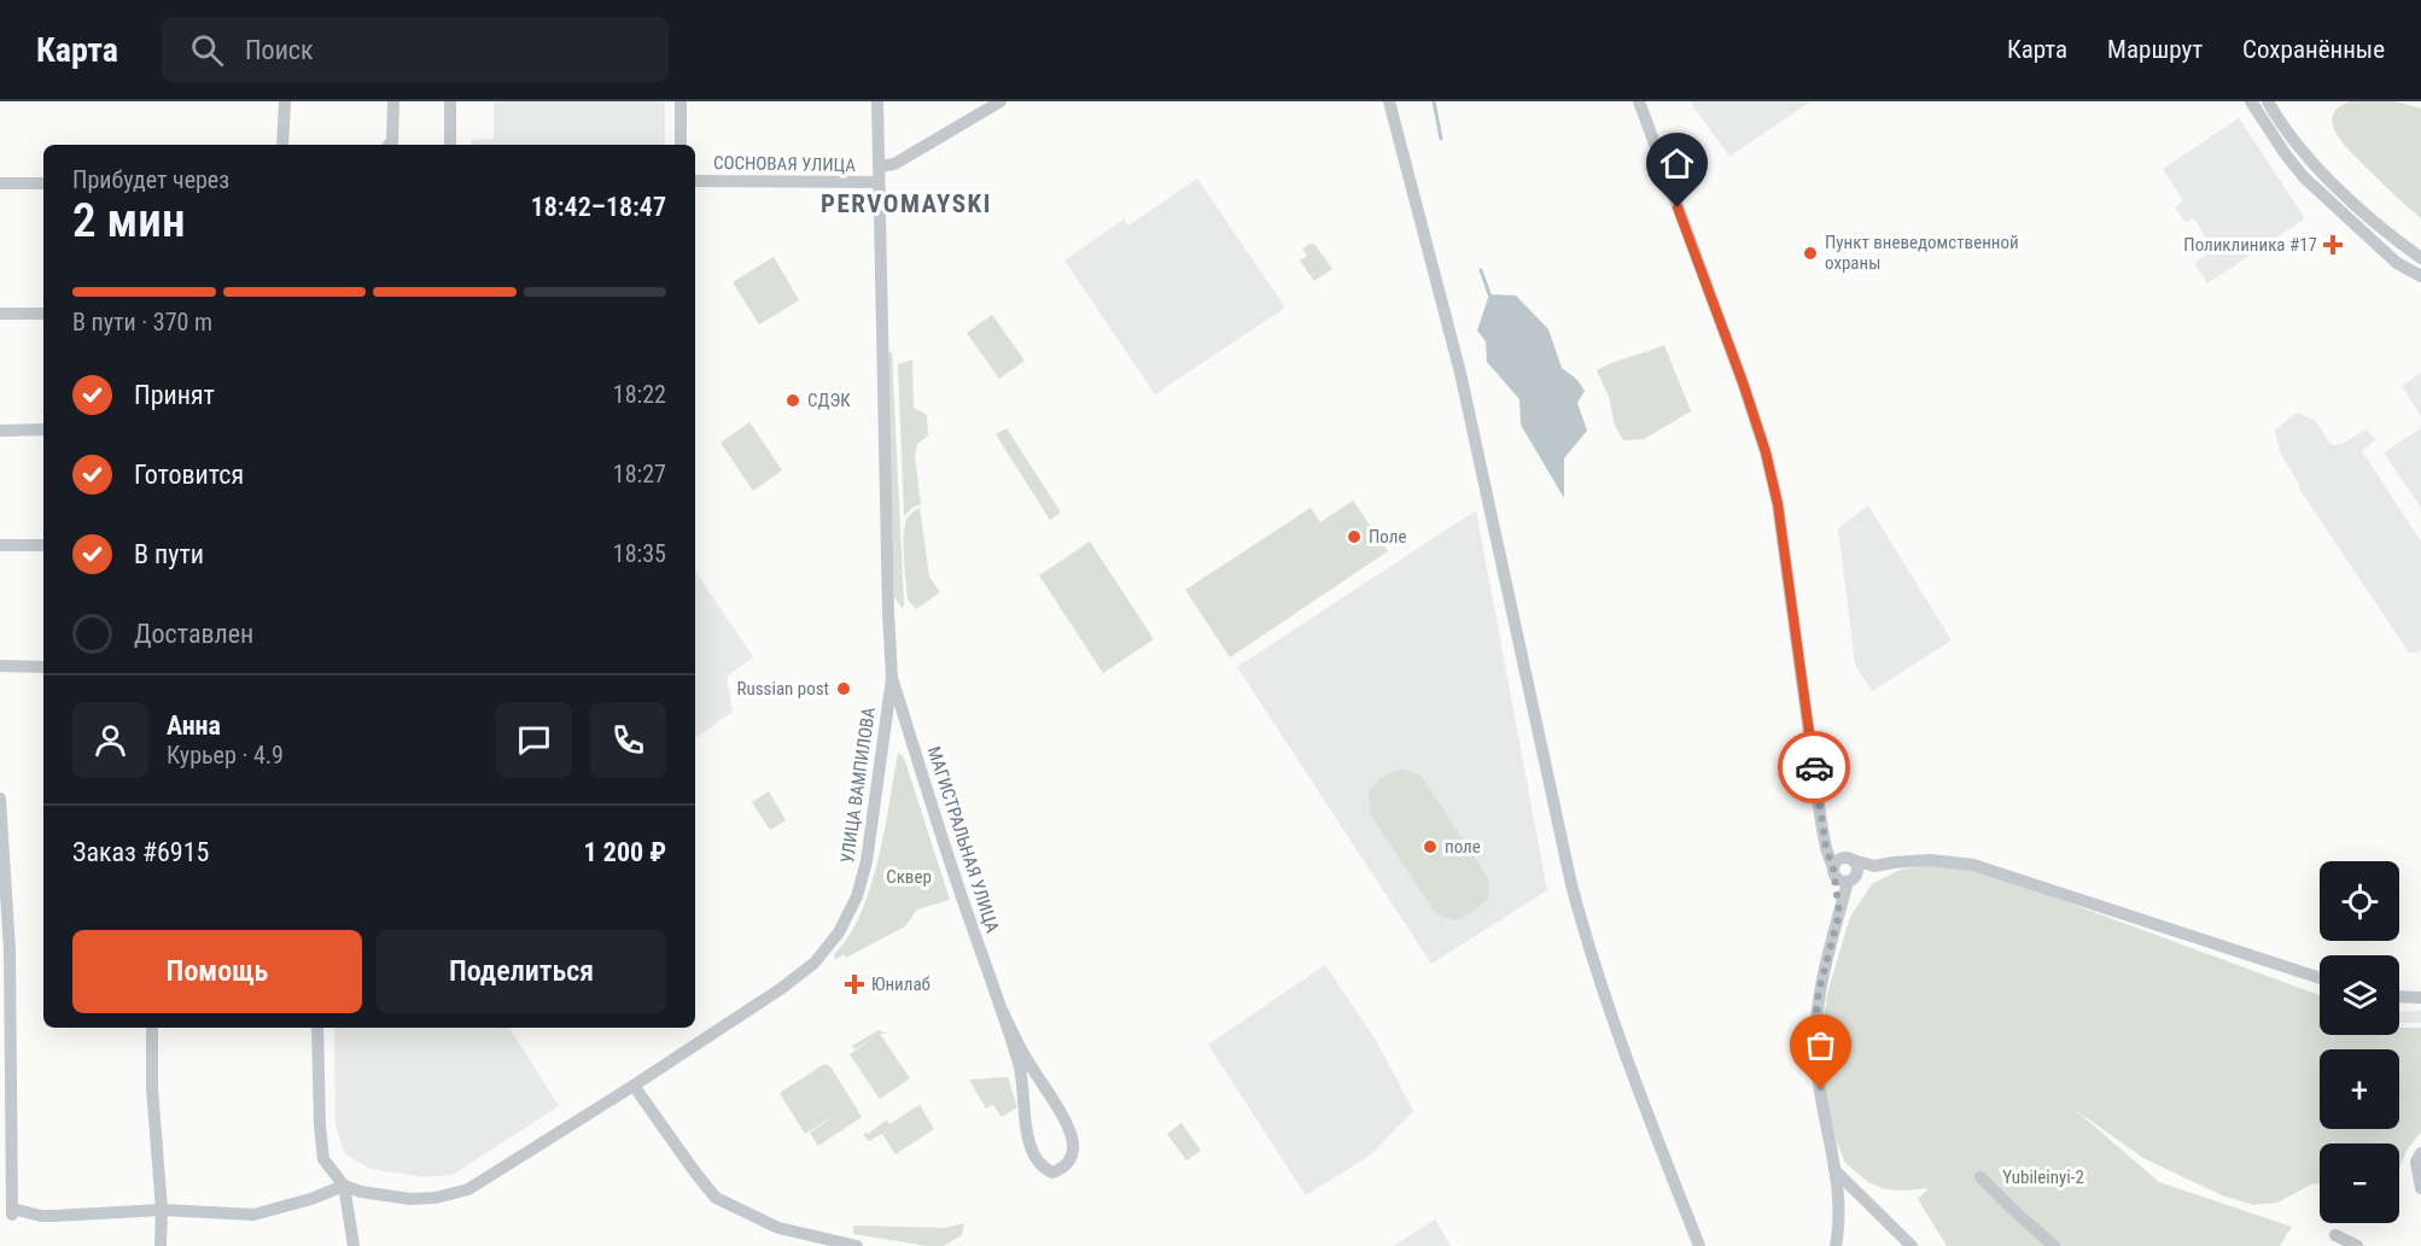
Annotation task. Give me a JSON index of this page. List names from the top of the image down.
{
  "streets": {
    "street": ["СОСНОВАЯ УЛИЦА", "УЛИЦА ВАМПИЛОВА", "МАГИСТРАЛЬНАЯ УЛИЦА"]
  },
  "crossings": [
    ["СОСНОВАЯ УЛИЦА", "УЛИЦА ВАМПИЛОВА"],
    ["УЛИЦА ВАМПИЛОВА", "МАГИСТРАЛЬНАЯ УЛИЦА"]
  ],
  "districts": ["PERVOMAYSKI"],
  "parks": ["Сквер", "Yubileinyi-2"],
  "places": {
    "health": ["Поликлиника #17", "Юнилаб"],
    "other": [
      "Пункт вневедомственной охраны",
      "СДЭК",
      "Поле",
      "Russian post",
      "поле"
    ]
  },
  "page": {
    "header": "Карта",
    "search": "Поиск",
    "nav": ["Карта", "Маршрут", "Сохранённые"],
    "heading": ["2 мин", "Прибудет через", "18:42–18:47"],
    "panel": [
      "Анна",
      "Курьер · 4.9",
      "Заказ #6915",
      "1 200 ₽"
    ],
    "bar": "В пути · 370 m",
    "list": [
      ["Принят", "18:22"],
      ["Готовится", "18:27"],
      ["В пути", "18:35"],
      "Доставлен"
    ],
    "map_buttons": ["+", "−"],
    "buttons": ["Помощь", "Поделиться"]
  }
}
